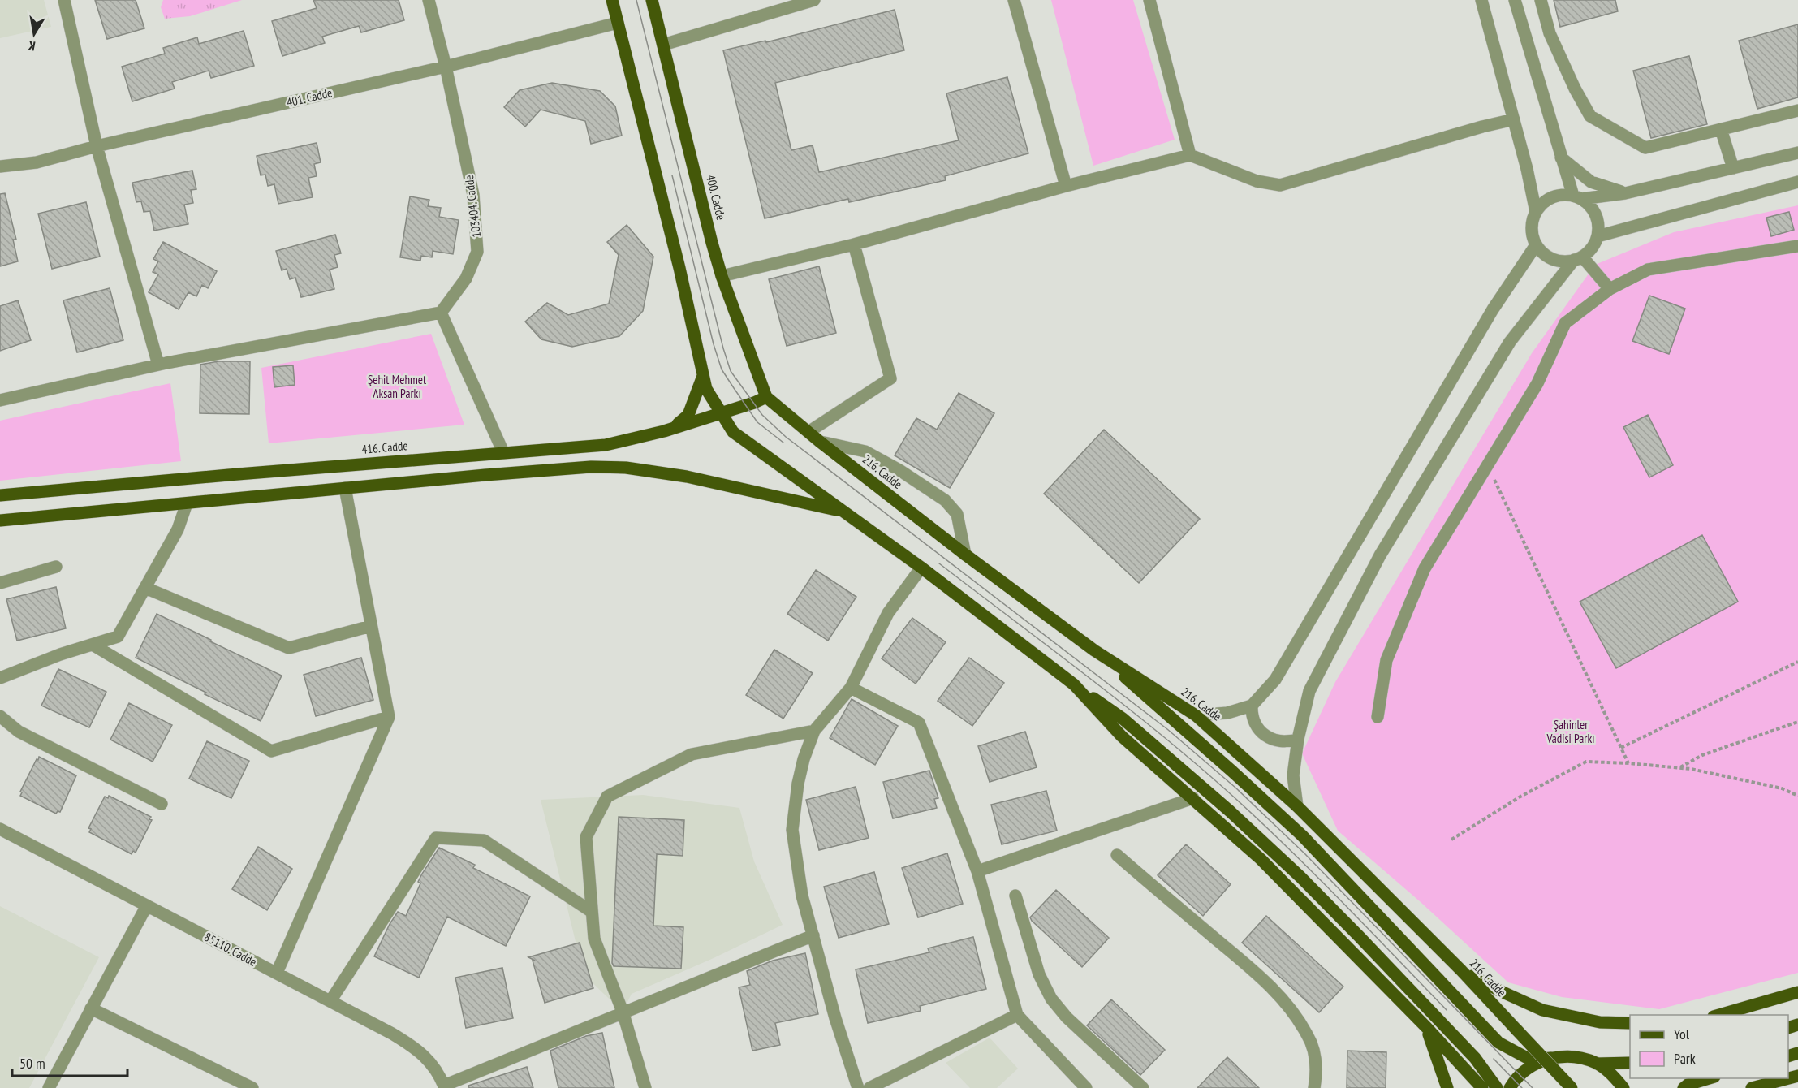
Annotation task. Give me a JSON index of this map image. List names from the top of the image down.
{
  "streets": {
    "main road": ["400. Cadde", "416. Cadde", "216. Cadde"],
    "street": ["401. Cadde", "103404. Cadde", "85110. Cadde"]
  },
  "crossings": [
    ["401. Cadde", "103404. Cadde"],
    ["400. Cadde", "416. Cadde"],
    ["400. Cadde", "216. Cadde"],
    ["416. Cadde", "216. Cadde"]
  ],
  "parks": ["Şehit Mehmet Aksan Parkı", "Şahinler Vadisi Parkı"],
  "legend": ["Yol", "Park"],
  "scale_bar": "50 m",
  "north": "bottom"
}
